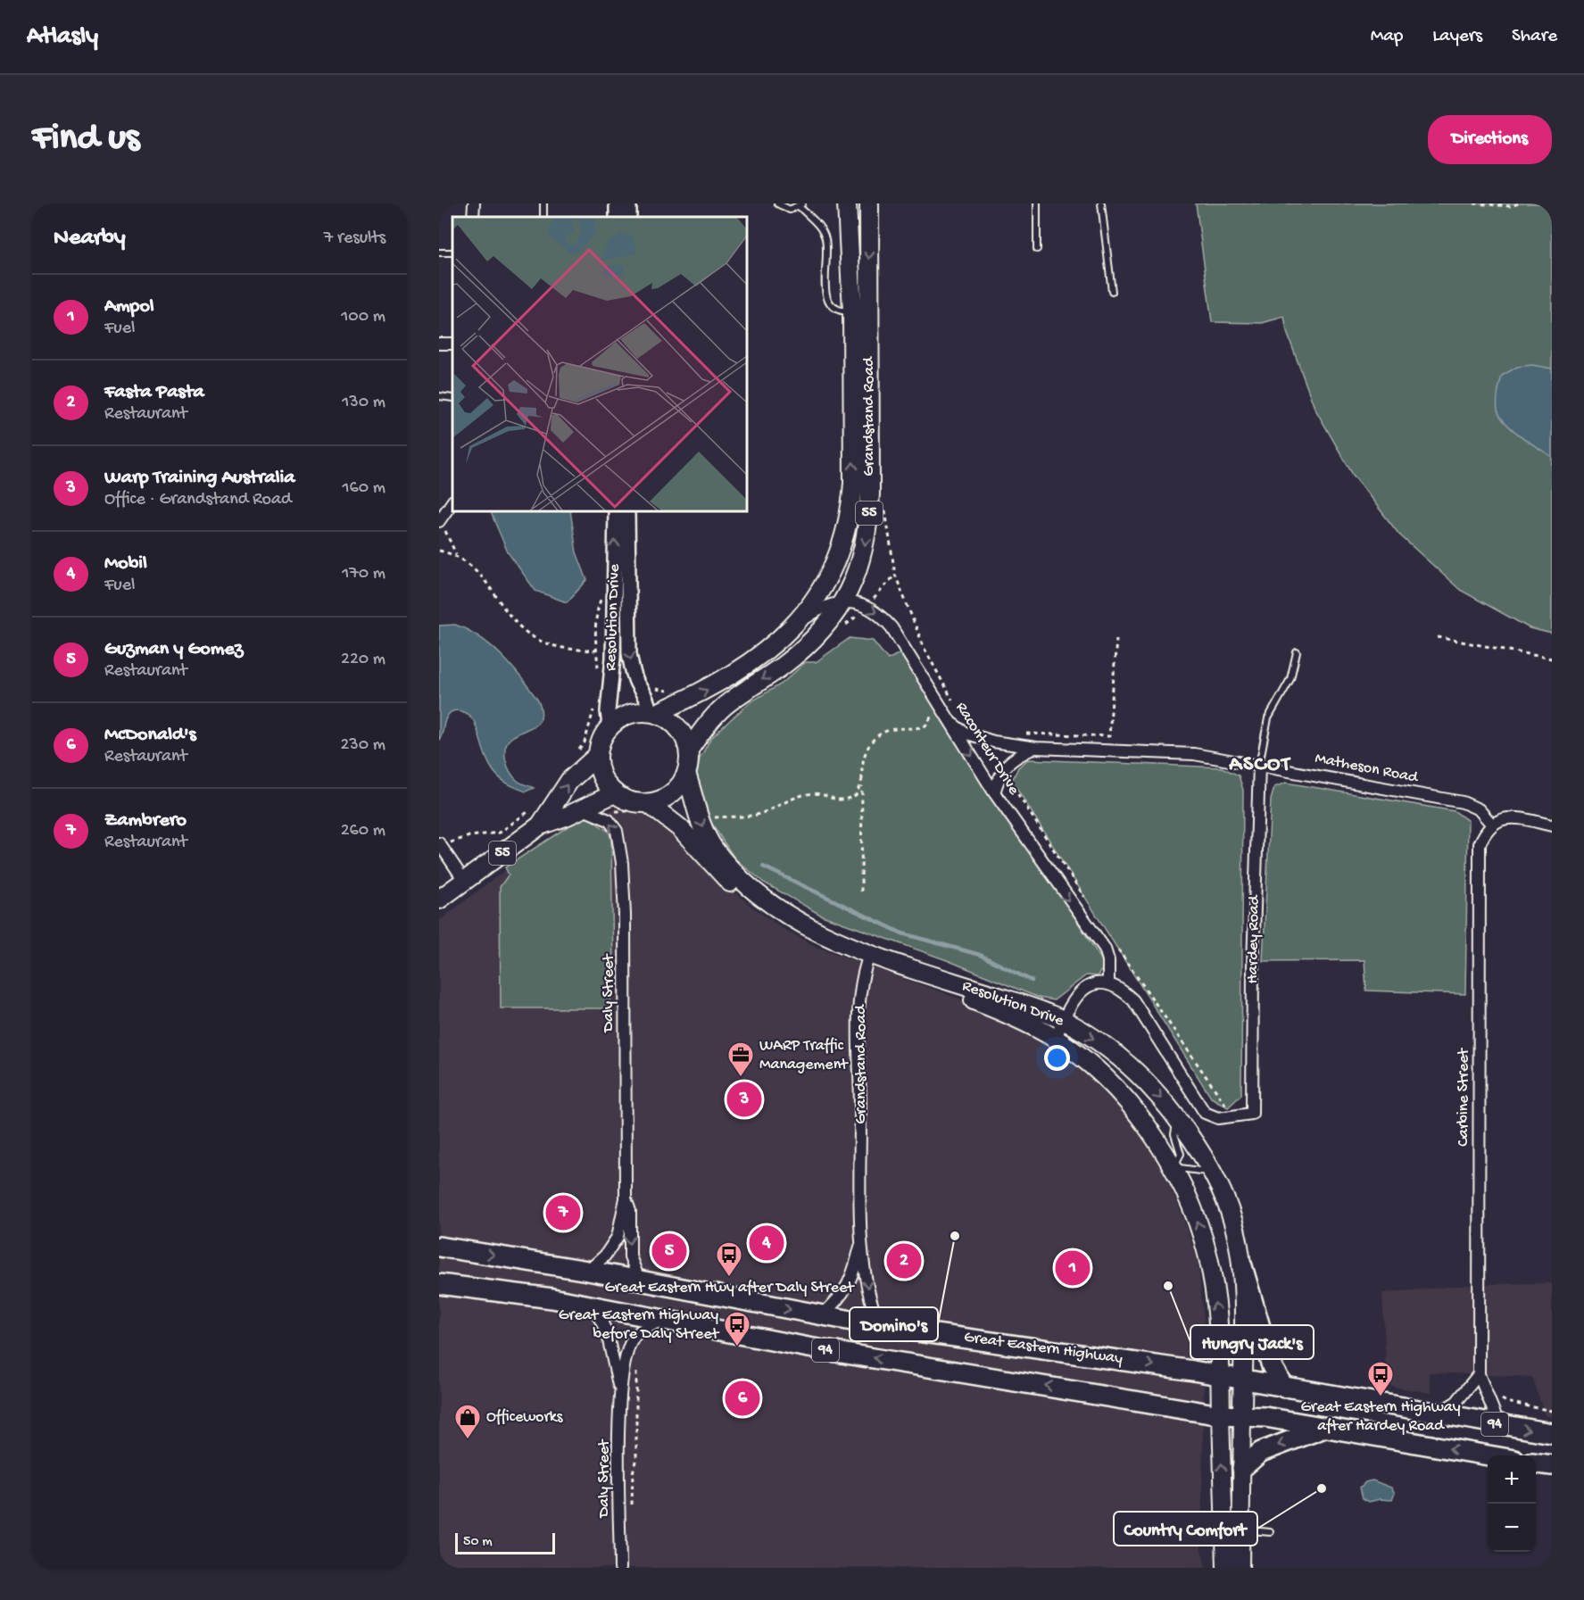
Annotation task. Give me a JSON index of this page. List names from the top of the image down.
{
  "streets": {
    "highway": ["Great Eastern Highway", "94"],
    "main road": ["Grandstand Road", "55", "Resolution Drive"],
    "street": [
      "Raconteur Drive",
      "Matheson Road",
      "Hardey Road",
      "Daly Street",
      "Carbine Street"
    ]
  },
  "crossings": [
    ["Grandstand Road", "55"],
    ["Grandstand Road", "Resolution Drive"],
    ["Grandstand Road", "Raconteur Drive"],
    ["Grandstand Road", "Great Eastern Highway"],
    ["55", "Resolution Drive"],
    ["55", "Daly Street"],
    ["Resolution Drive", "Great Eastern Highway"],
    ["Resolution Drive", "94"],
    ["Raconteur Drive", "Matheson Road"],
    ["Raconteur Drive", "Hardey Road"],
    ["Matheson Road", "Hardey Road"],
    ["Matheson Road", "Carbine Street"],
    ["Daly Street", "Great Eastern Highway"],
    ["Daly Street", "94"],
    ["Carbine Street", "Great Eastern Highway"]
  ],
  "one_way": ["Raconteur Drive"],
  "districts": ["ASCOT"],
  "places": {
    "office": ["WARP Traffic Management"],
    "other": ["Domino's", "Hungry Jack's", "Country Comfort"],
    "bus stop": ["Great Eastern Hwy after Daly Street", "Great Eastern Highway before Daly Street", "Great Eastern Highway after Hardey Road"],
    "shop": ["Officeworks"]
  },
  "scale_bar": "50 m",
  "page": {
    "header": "Atlasly",
    "nav": ["Map", "Layers", "Share"],
    "buttons": "Directions",
    "title": "Find us",
    "heading": ["Nearby", "7 results"],
    "list": [
      {
        "mark": "1",
        "name": "Ampol",
        "note": "Fuel",
        "value": "100 m"
      },
      {
        "mark": "2",
        "name": "Fasta Pasta",
        "note": "Restaurant",
        "value": "130 m"
      },
      {
        "mark": "3",
        "name": "Warp Training Australia",
        "note": "Office · Grandstand Road",
        "value": "160 m"
      },
      {
        "mark": "4",
        "name": "Mobil",
        "note": "Fuel",
        "value": "170 m"
      },
      {
        "mark": "5",
        "name": "Guzman y Gomez",
        "note": "Restaurant",
        "value": "220 m"
      },
      {
        "mark": "6",
        "name": "McDonald's",
        "note": "Restaurant",
        "value": "230 m"
      },
      {
        "mark": "7",
        "name": "Zambrero",
        "note": "Restaurant",
        "value": "260 m"
      }
    ],
    "pins": [
      "3",
      "7",
      "4",
      "5",
      "2",
      "1",
      "6"
    ],
    "map_buttons": ["+", "−"],
    "scale": "50 m"
  }
}
